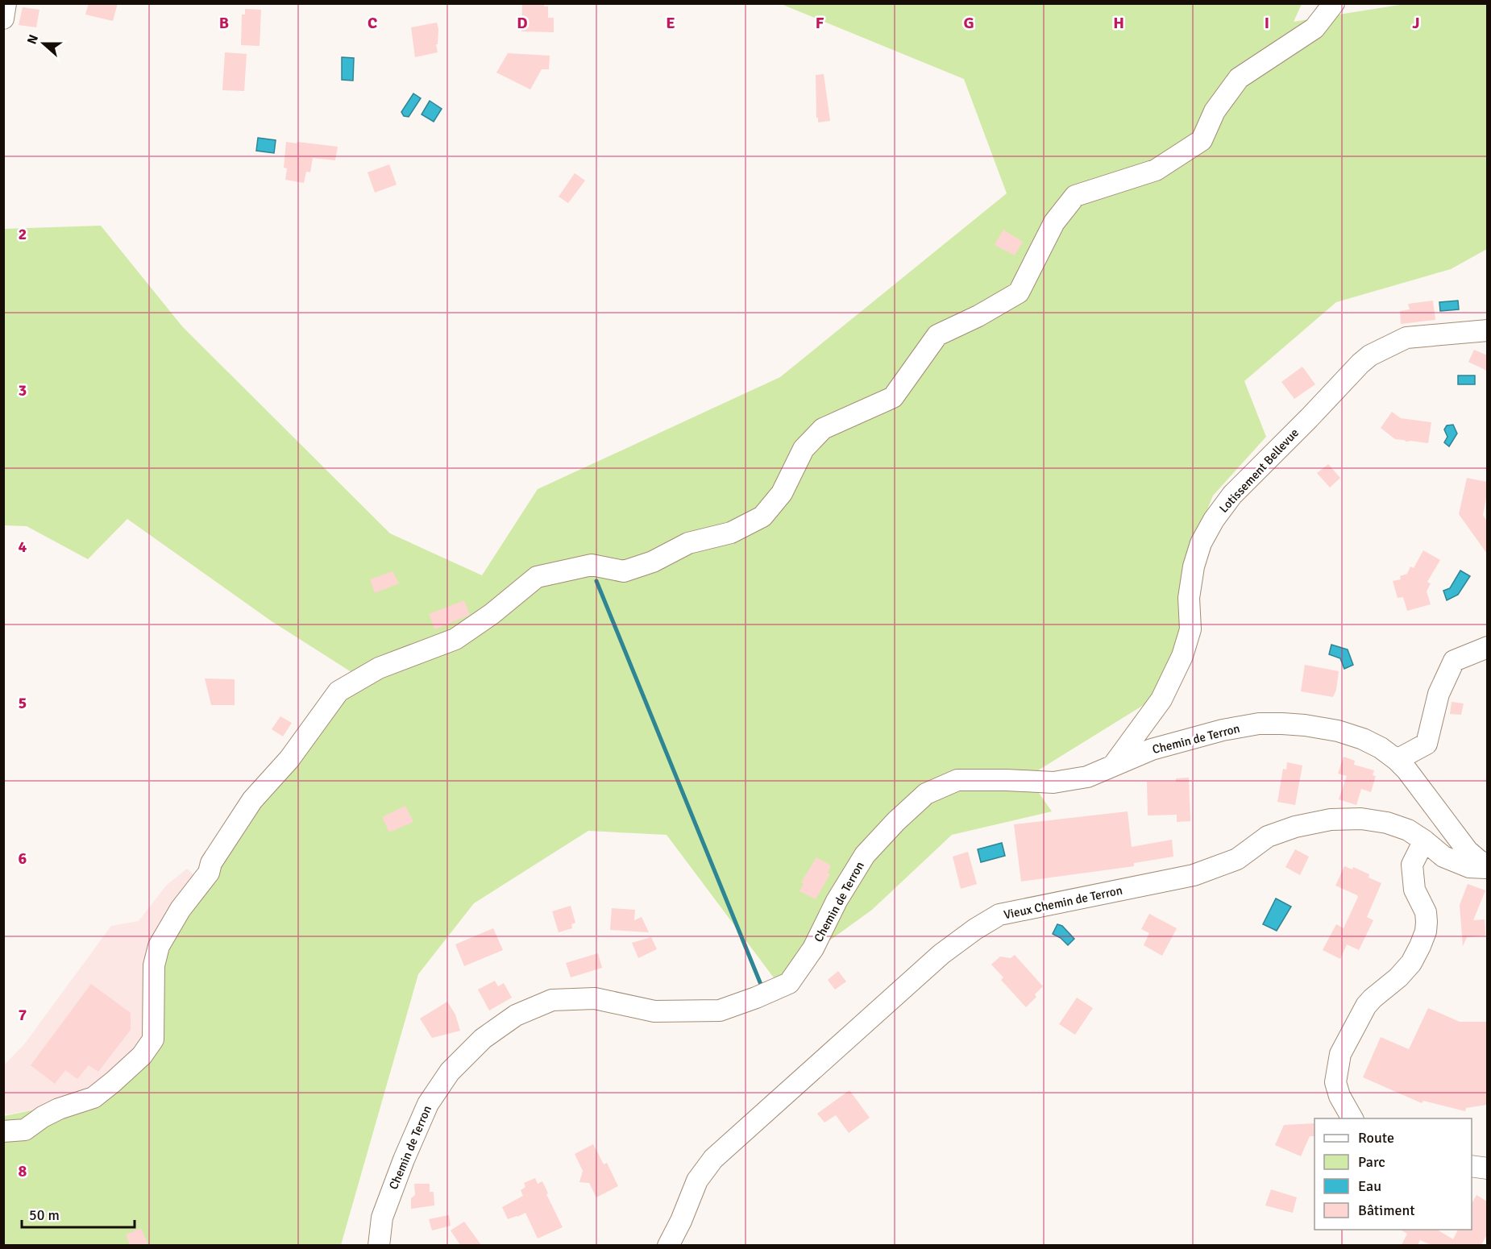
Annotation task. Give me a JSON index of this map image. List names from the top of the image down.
{
  "streets": {
    "street": ["Lotissement Bellevue", "Chemin de Terron", "Vieux Chemin de Terron"]
  },
  "crossings": [
    ["Lotissement Bellevue", "Chemin de Terron"],
    ["Chemin de Terron", "Vieux Chemin de Terron"]
  ],
  "legend": [
    "Route",
    "Parc",
    "Eau",
    "Bâtiment"
  ],
  "scale_bar": "50 m",
  "north": "left",
  "grid": {
    "columns": [
      "B",
      "C",
      "D",
      "E",
      "F",
      "G",
      "H",
      "I",
      "J"
    ],
    "rows": [
      "2",
      "3",
      "4",
      "5",
      "6",
      "7",
      "8"
    ]
  }
}
